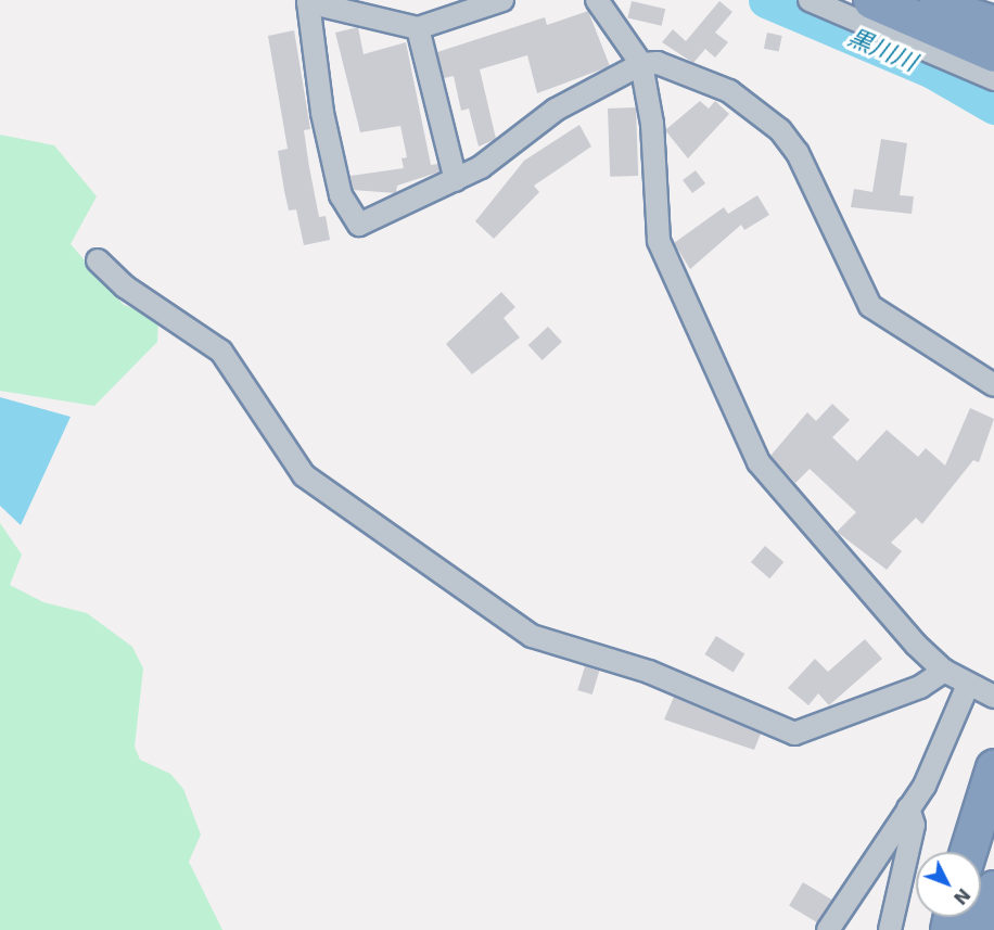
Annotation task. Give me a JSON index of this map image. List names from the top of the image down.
{
  "water": ["黒川川"],
  "north": "bottom right"
}
